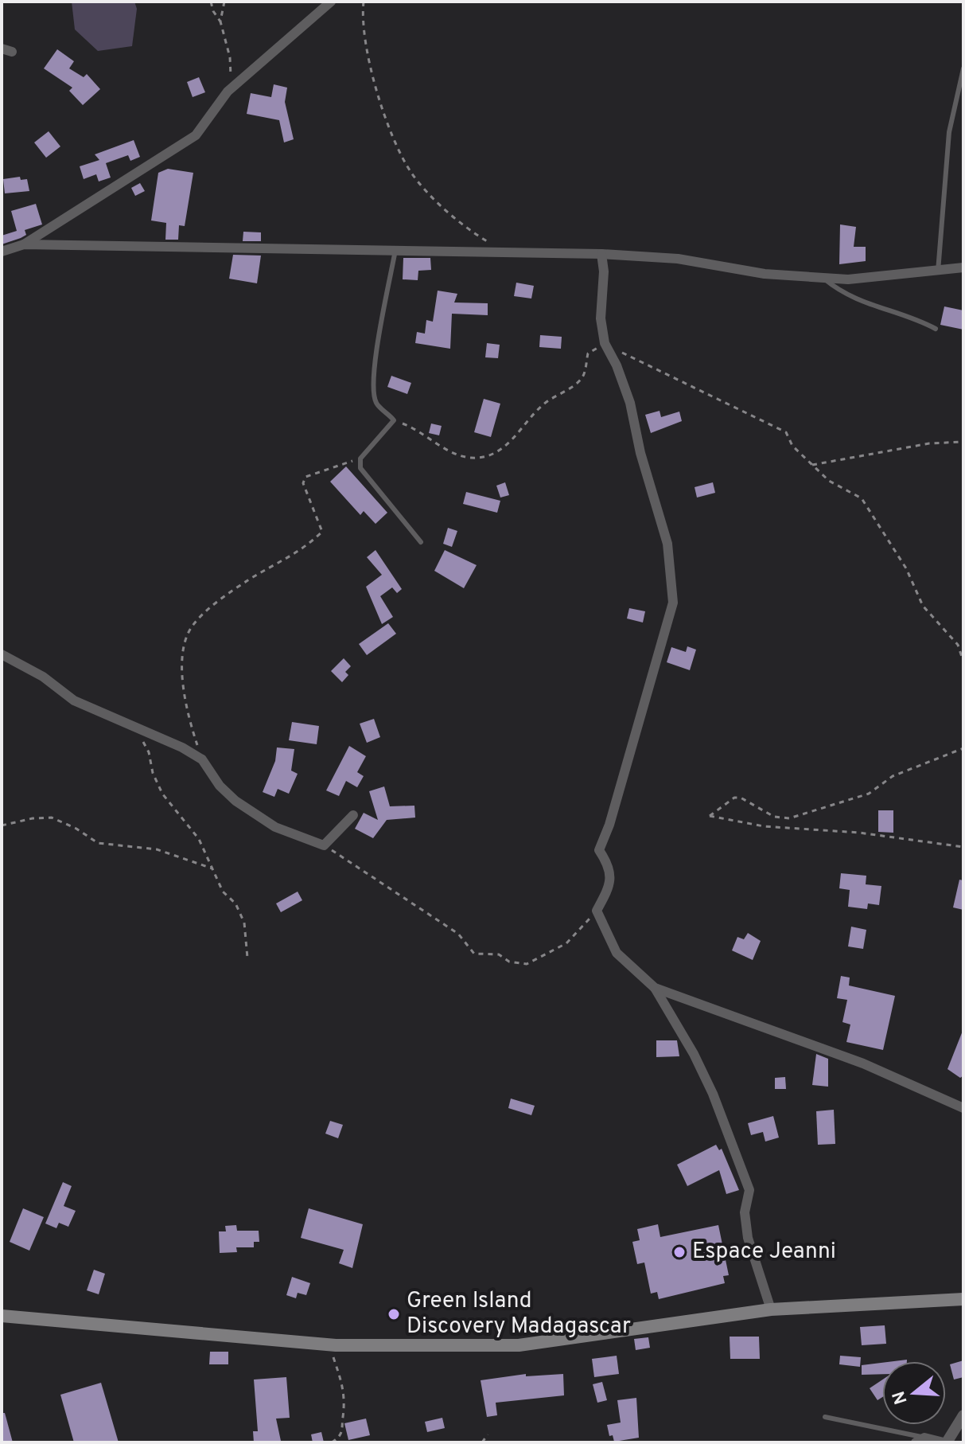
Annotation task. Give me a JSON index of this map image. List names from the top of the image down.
{
  "places": ["Espace Jeanni", "Green Island Discovery Madagascar"],
  "north": "left"
}
